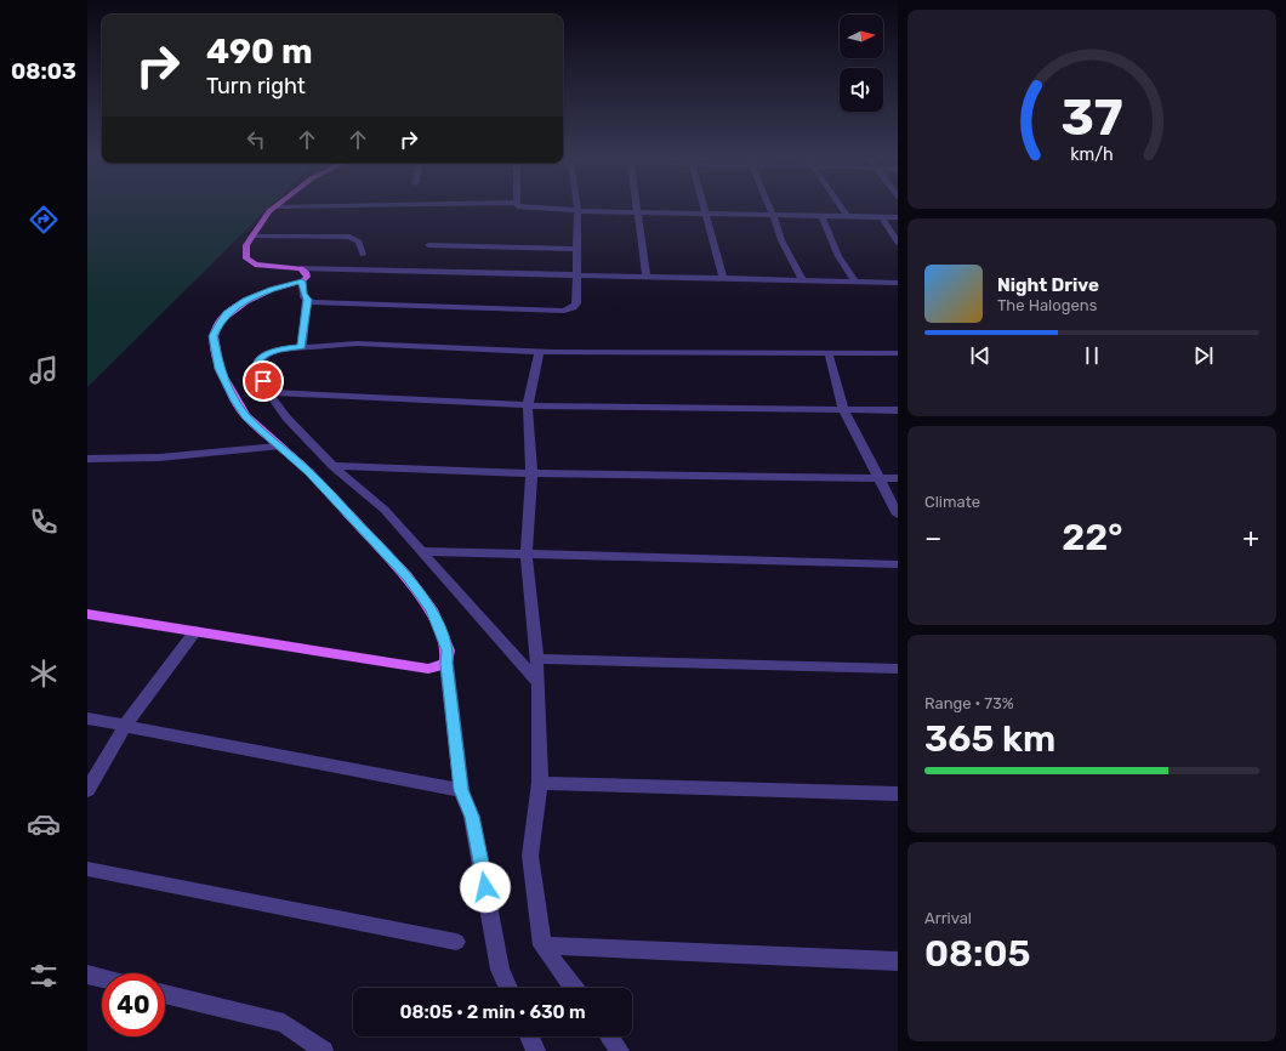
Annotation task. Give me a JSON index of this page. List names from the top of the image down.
{
  "north": "right",
  "page": {
    "tabs": "08:03",
    "turn": ["490 m", "Turn right"],
    "song": ["Night Drive", "The Halogens"],
    "tile": [
      "Climate",
      ["Range · 73%", "365 km"],
      ["Arrival", "08:05"]
    ],
    "heat": ["−", "22°", "+"],
    "limit": "40",
    "trip": "08:05 · 2 min · 630 m",
    "gauge": ["37", "km/h"]
  }
}
